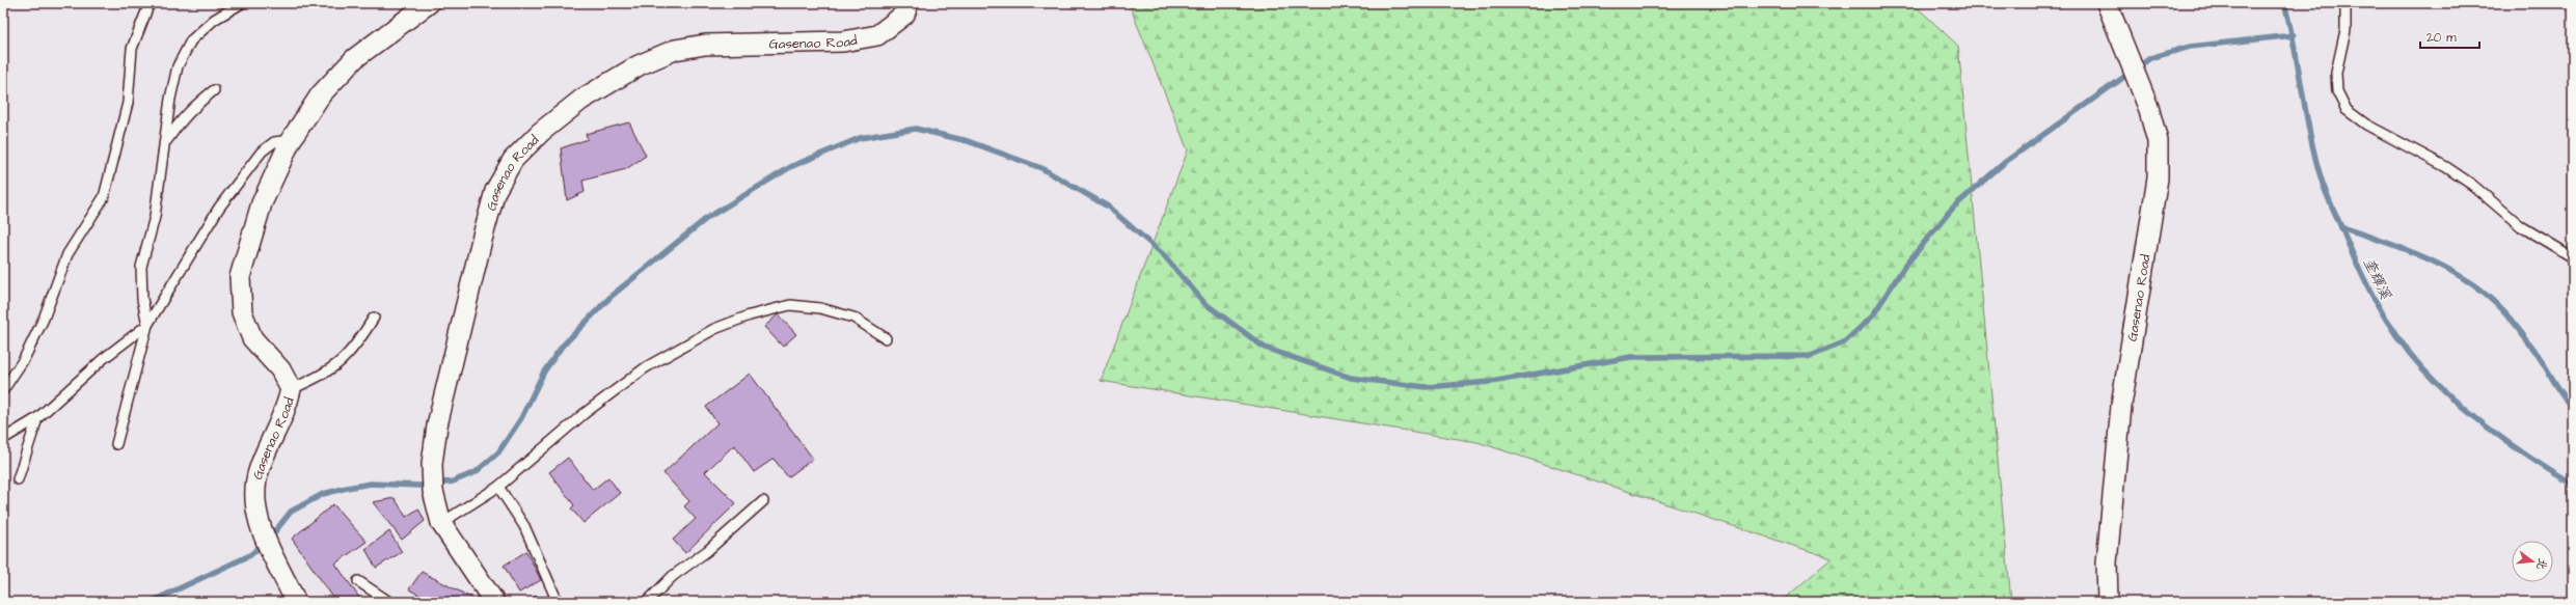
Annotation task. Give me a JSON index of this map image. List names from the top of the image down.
{
  "streets": {
    "street": ["Gasenao Road"]
  },
  "water": ["奎輝溪"],
  "scale_bar": "20 m",
  "north": "right"
}
